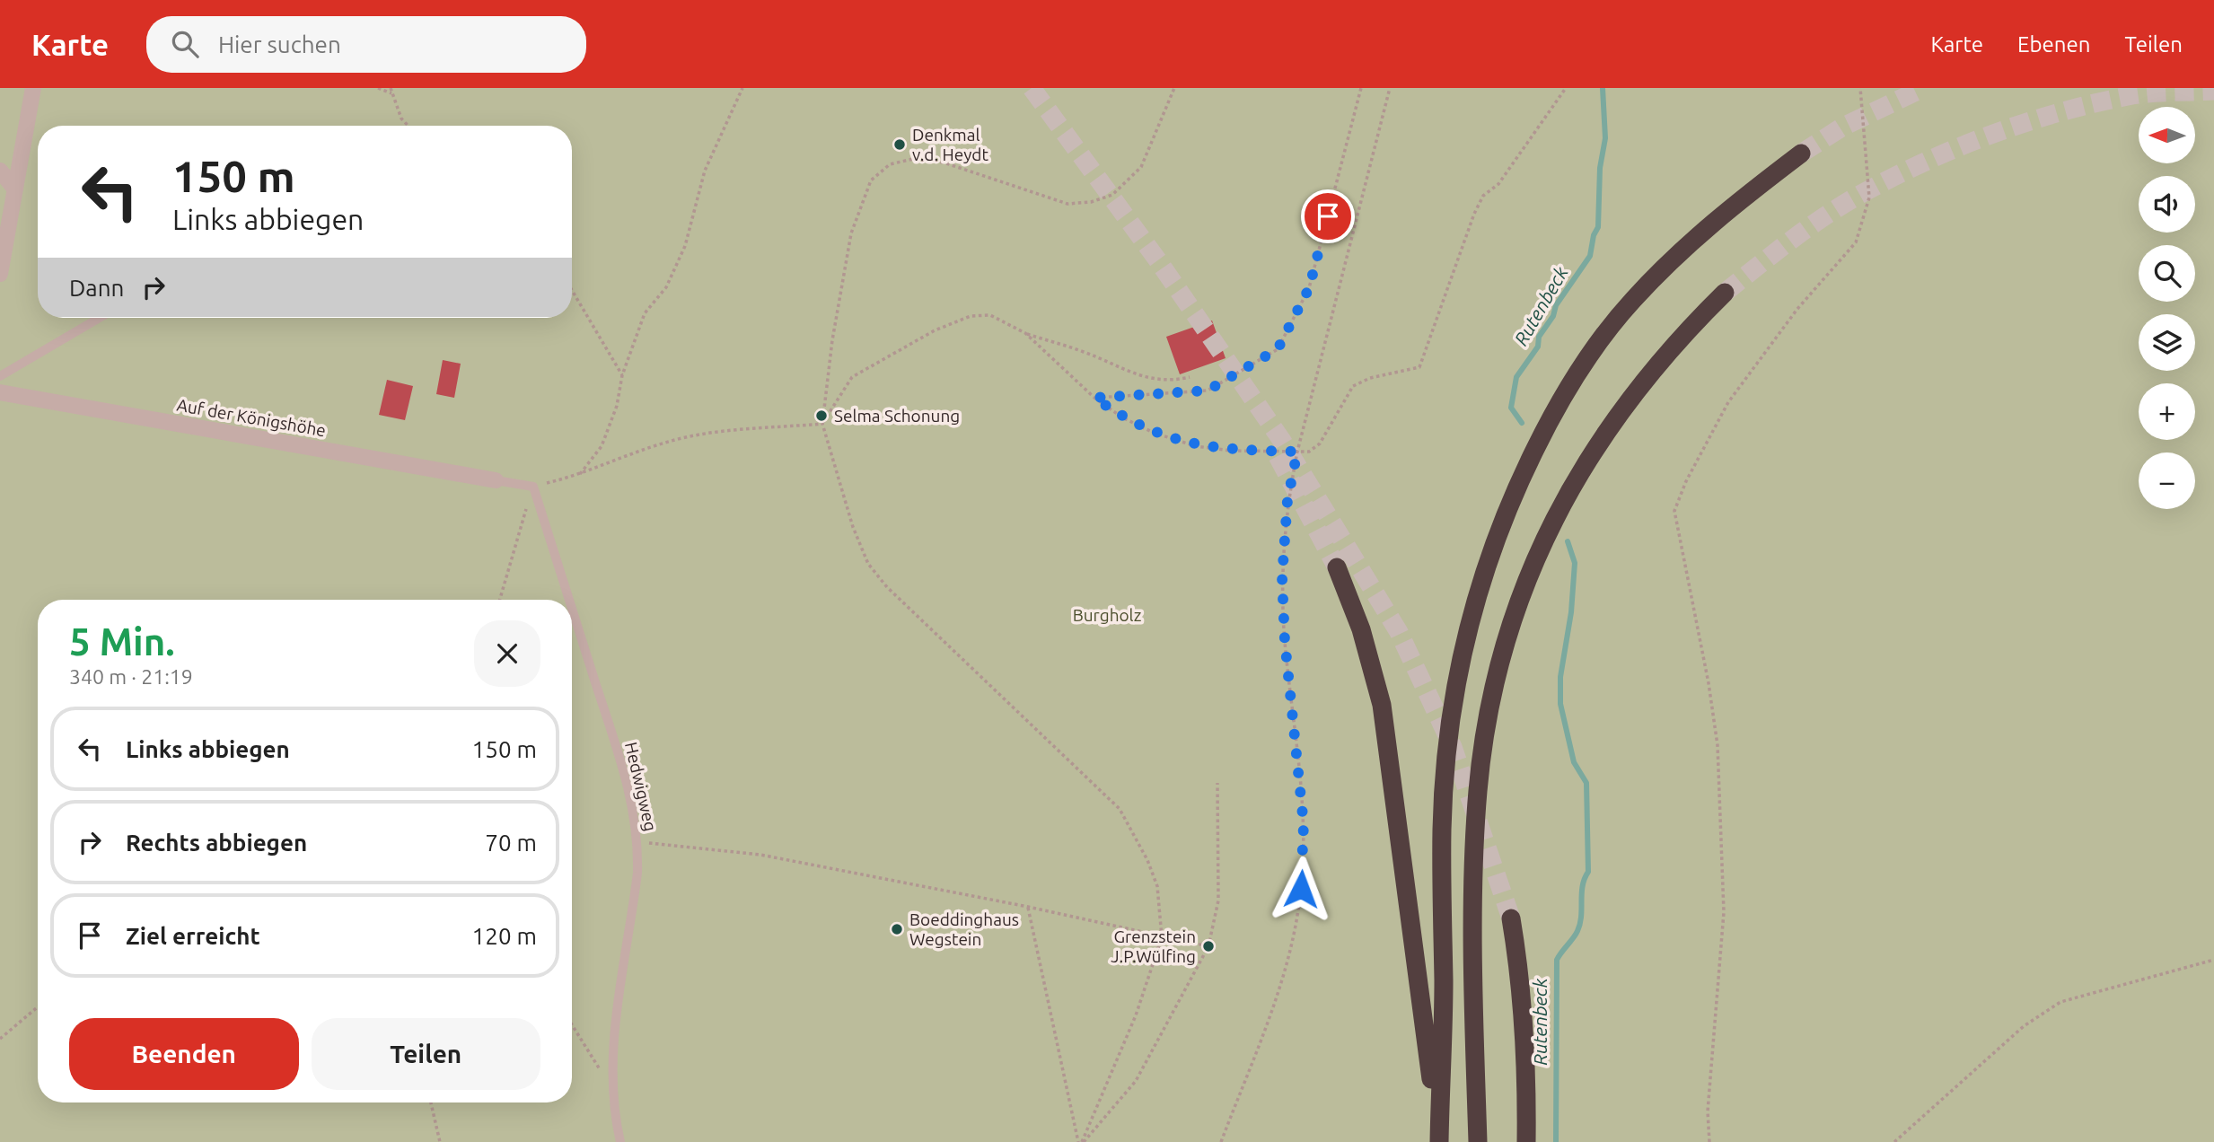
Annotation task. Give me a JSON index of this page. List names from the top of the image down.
{
  "streets": {
    "street": ["Auf der Königshöhe"],
    "lane": ["Hedwigweg"]
  },
  "water": ["Rutenbeck"],
  "parks": ["Burgholz"],
  "places": [
    "Denkmal v.d. Heydt",
    "Selma Schonung",
    "Boeddinghaus Wegstein",
    "Grenzstein J.P.Wülfing"
  ],
  "north": "left",
  "page": {
    "header": "Karte",
    "search": "Hier suchen",
    "nav": ["Karte", "Ebenen", "Teilen"],
    "map_buttons": ["+", "−"],
    "turn": ["150 m", "Links abbiegen"],
    "then": "Dann",
    "heading": ["5 Min.", "340 m · 21:19"],
    "list": [
      {
        "name": "Links abbiegen",
        "value": "150 m"
      },
      {
        "name": "Rechts abbiegen",
        "value": "70 m"
      },
      {
        "name": "Ziel erreicht",
        "value": "120 m"
      }
    ],
    "buttons": ["Beenden", "Teilen"]
  }
}
